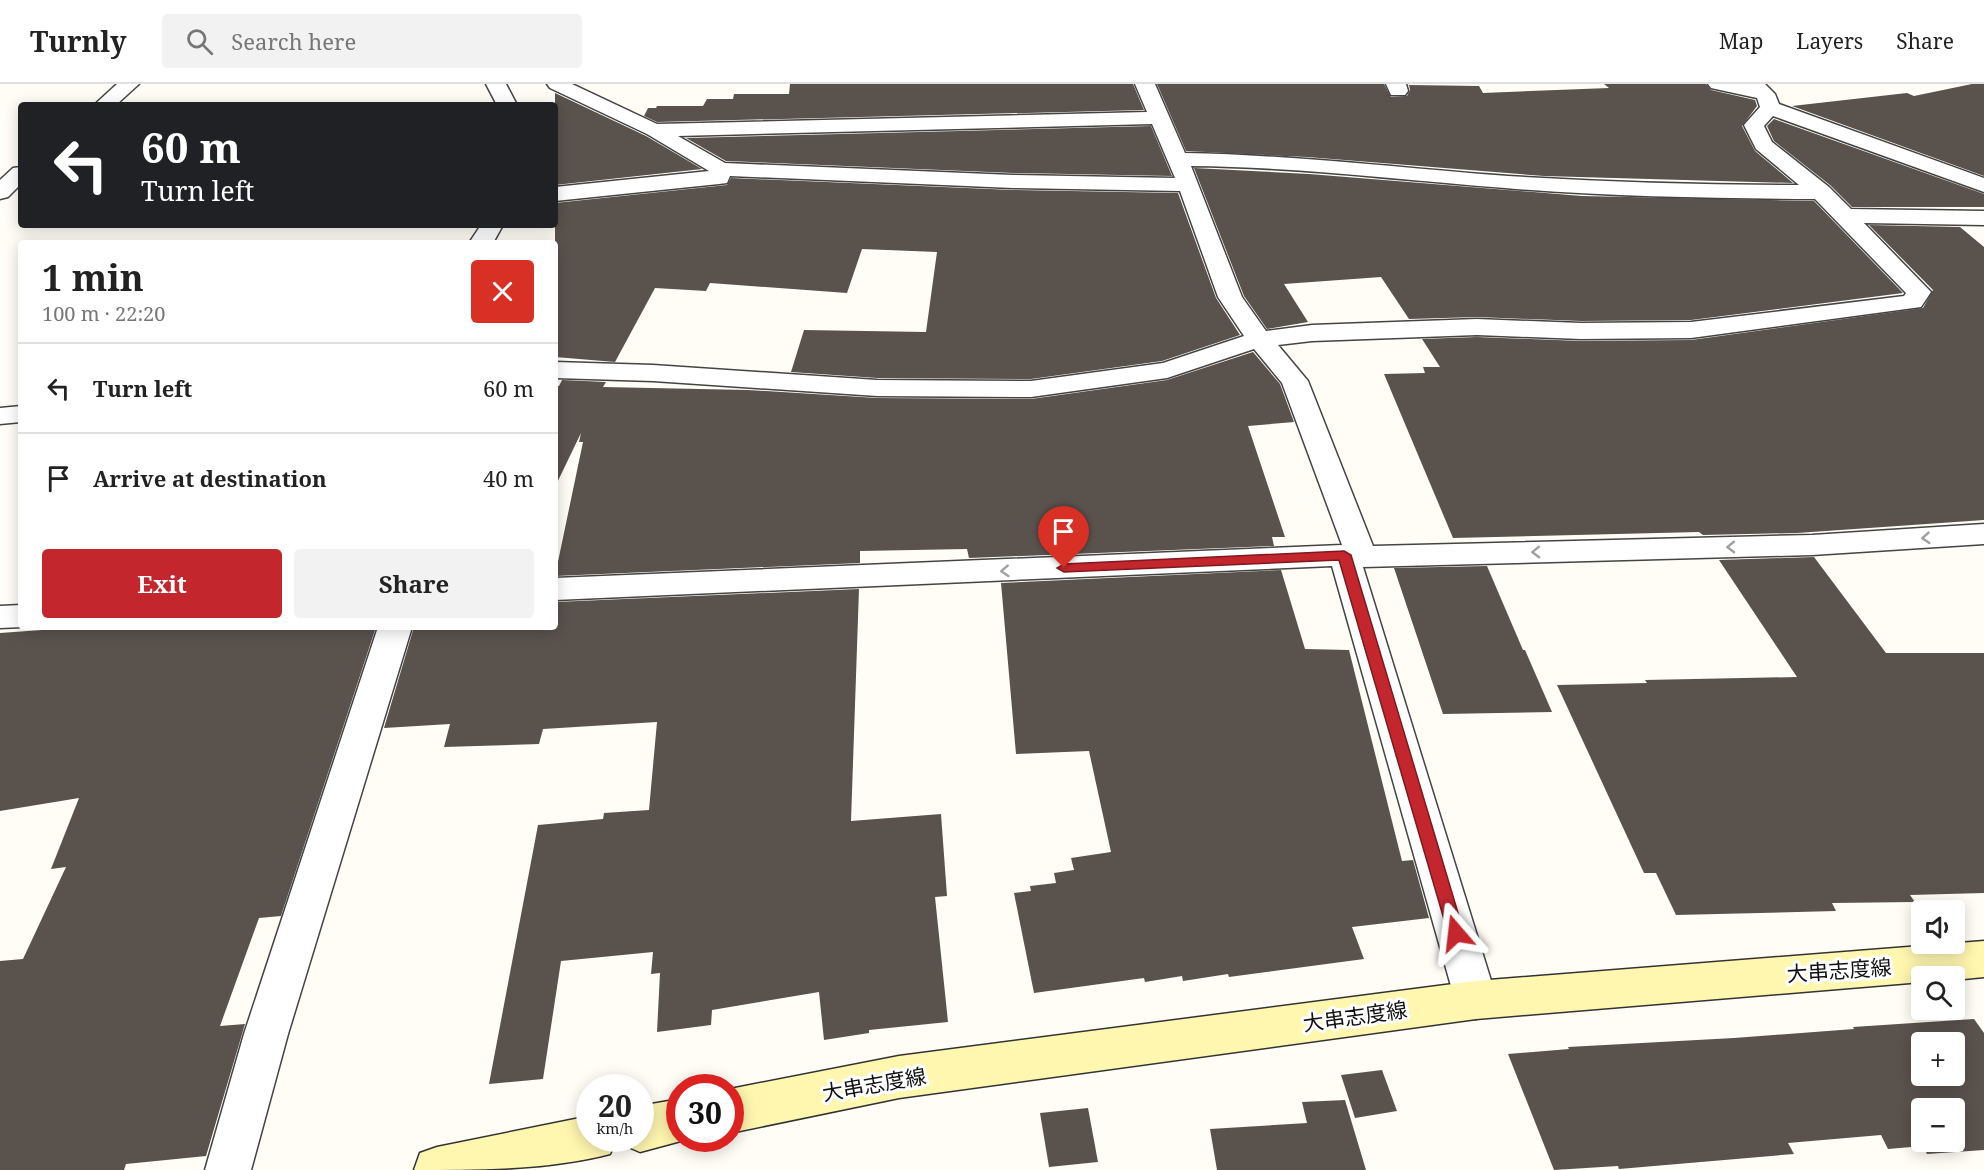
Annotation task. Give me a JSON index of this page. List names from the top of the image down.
{
  "streets": {
    "main road": ["大串志度線"]
  },
  "page": {
    "header": "Turnly",
    "search": "Search here",
    "nav": ["Map", "Layers", "Share"],
    "turn": ["60 m", "Turn left"],
    "heading": ["1 min", "100 m · 22:20"],
    "list": [
      {
        "name": "Turn left",
        "value": "60 m"
      },
      {
        "name": "Arrive at destination",
        "value": "40 m"
      }
    ],
    "buttons": ["Exit", "Share"],
    "map_buttons": ["+", "−"],
    "speed": "20 km/h",
    "limit": "30"
  }
}
